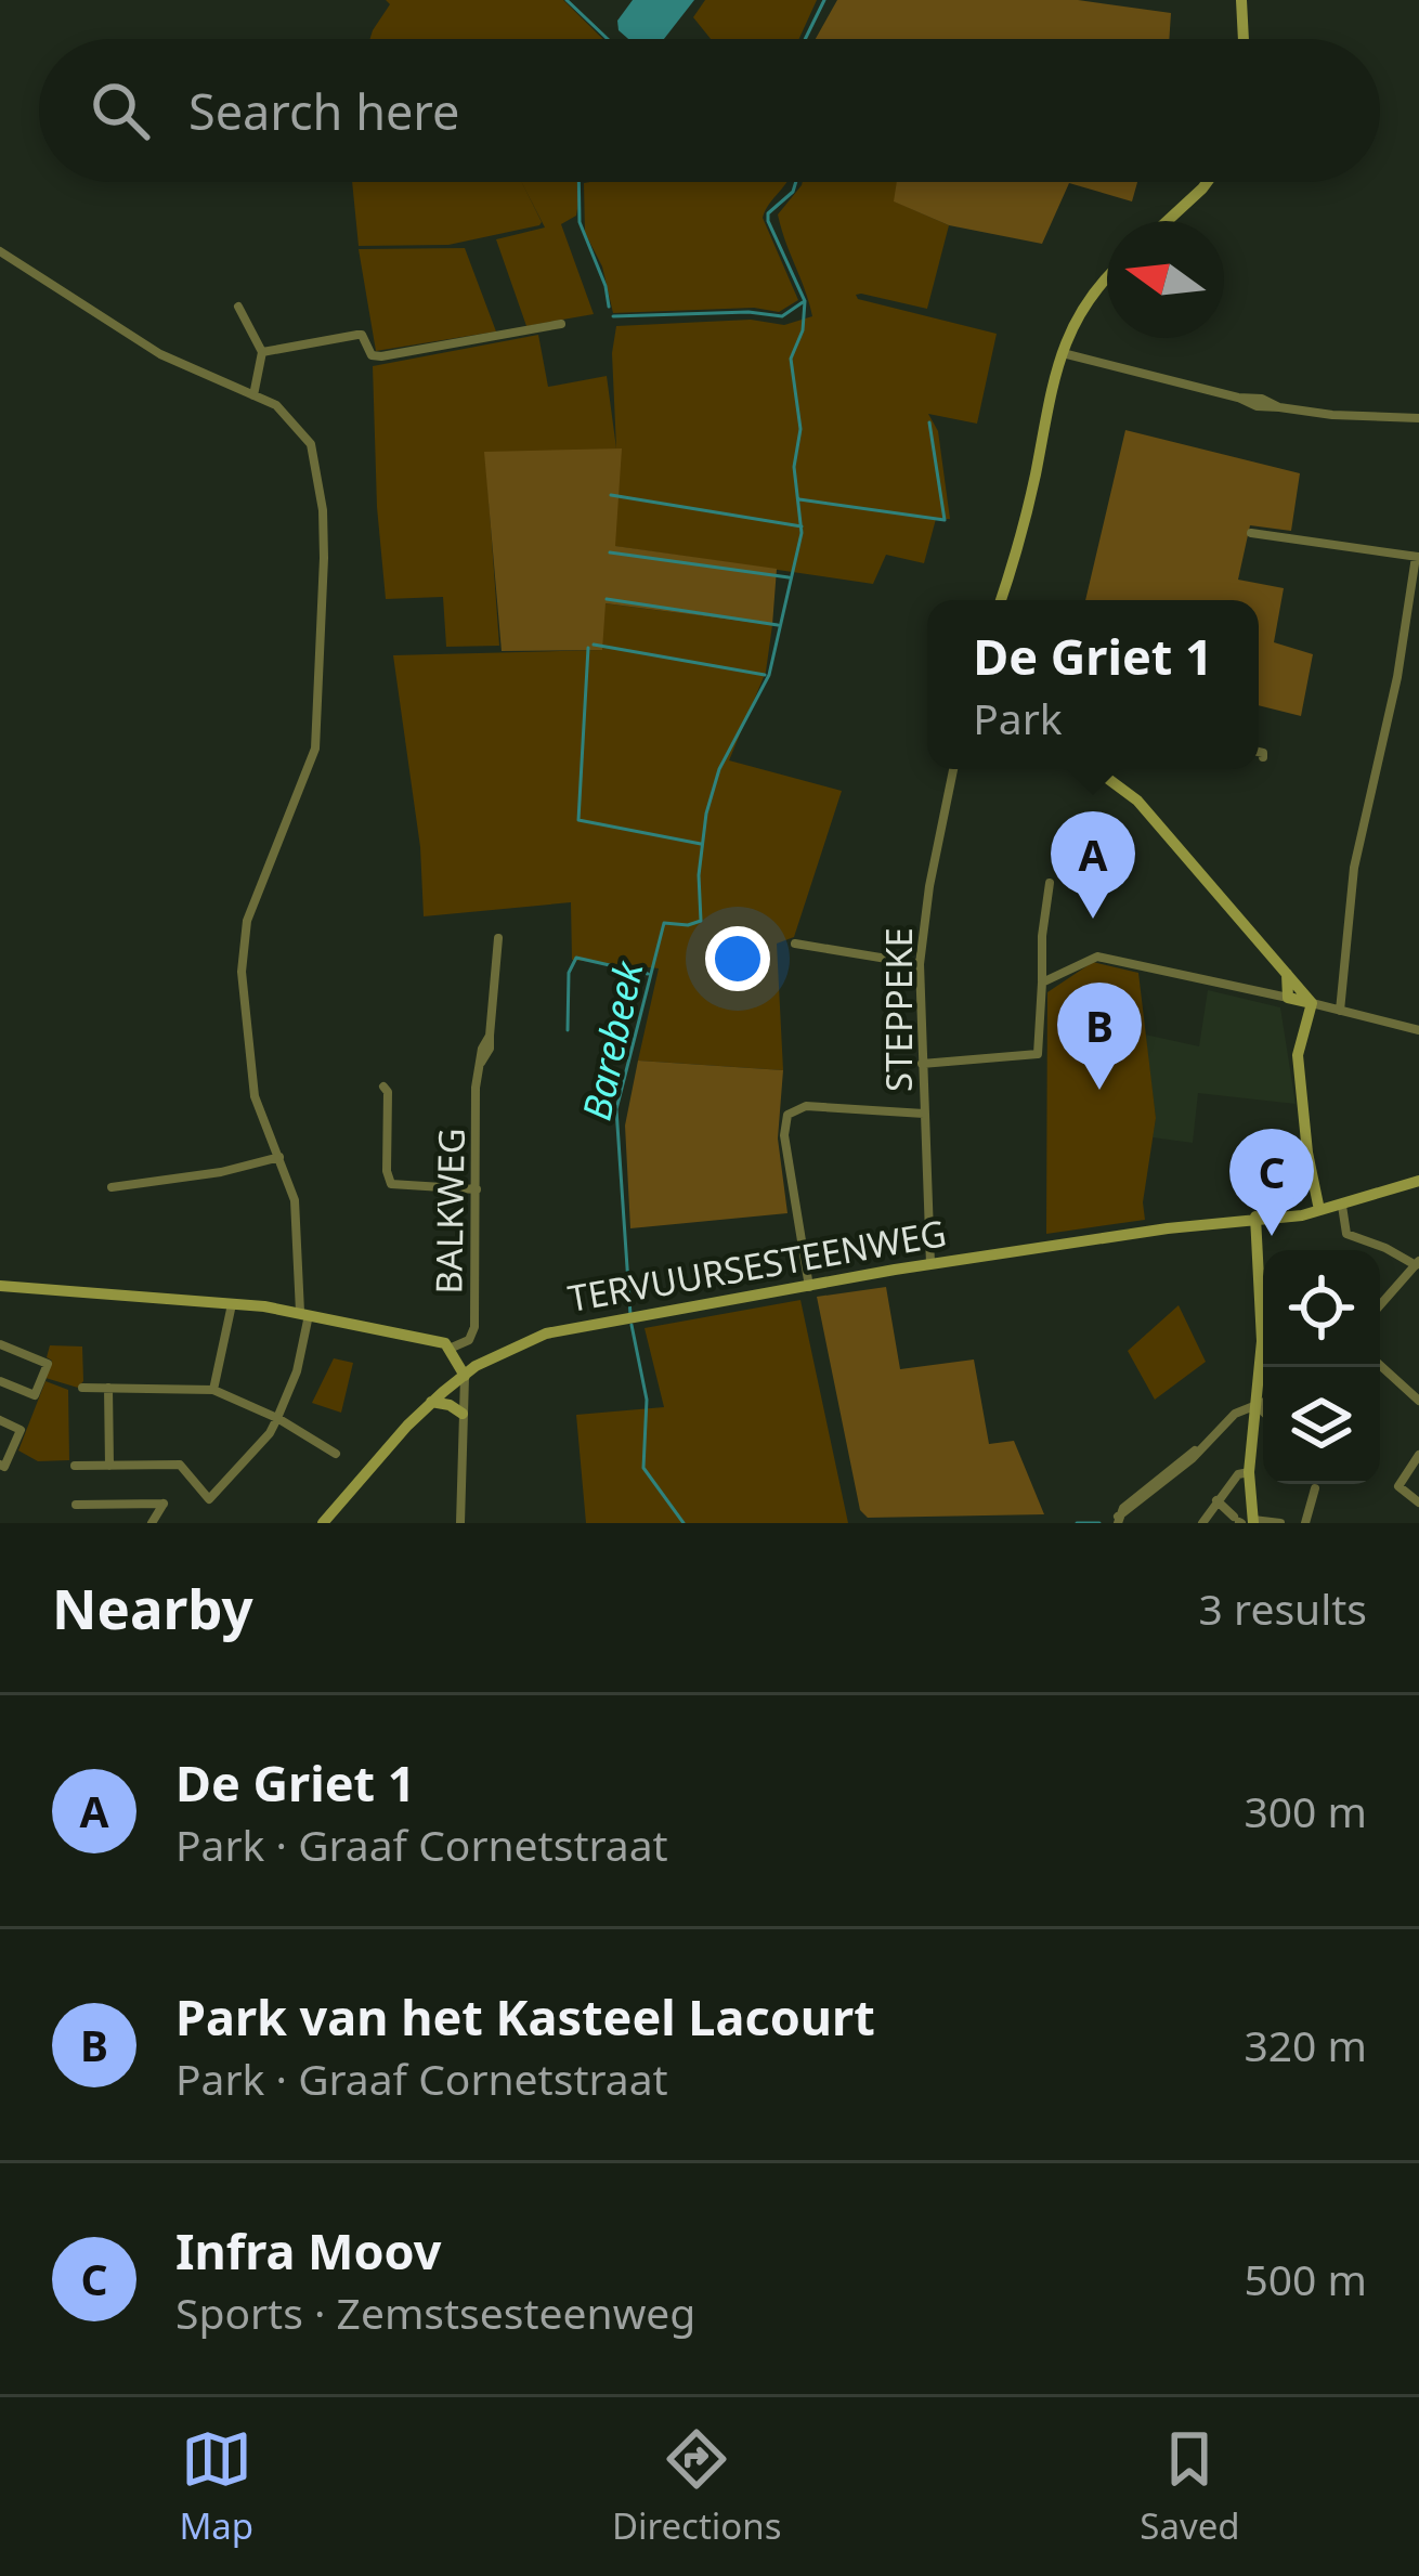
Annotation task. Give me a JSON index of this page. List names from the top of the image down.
{
  "streets": {
    "street": ["STEPPEKE", "BALKWEG", "TERVUURSESTEENWEG"]
  },
  "crossings": [
    ["STEPPEKE", "TERVUURSESTEENWEG"]
  ],
  "water": ["Barebeek"],
  "north": "left",
  "page": {
    "search": "Search here",
    "popup": ["De Griet 1", "Park"],
    "pins": ["A", "B", "C"],
    "heading": ["Nearby", "3 results"],
    "list": [
      {
        "mark": "A",
        "name": "De Griet 1",
        "note": "Park · Graaf Cornetstraat",
        "value": "300 m"
      },
      {
        "mark": "B",
        "name": "Park van het Kasteel Lacourt",
        "note": "Park · Graaf Cornetstraat",
        "value": "320 m"
      },
      {
        "mark": "C",
        "name": "Infra Moov",
        "note": "Sports · Zemstsesteenweg",
        "value": "500 m"
      }
    ],
    "nav": ["Map", "Directions", "Saved"]
  }
}
